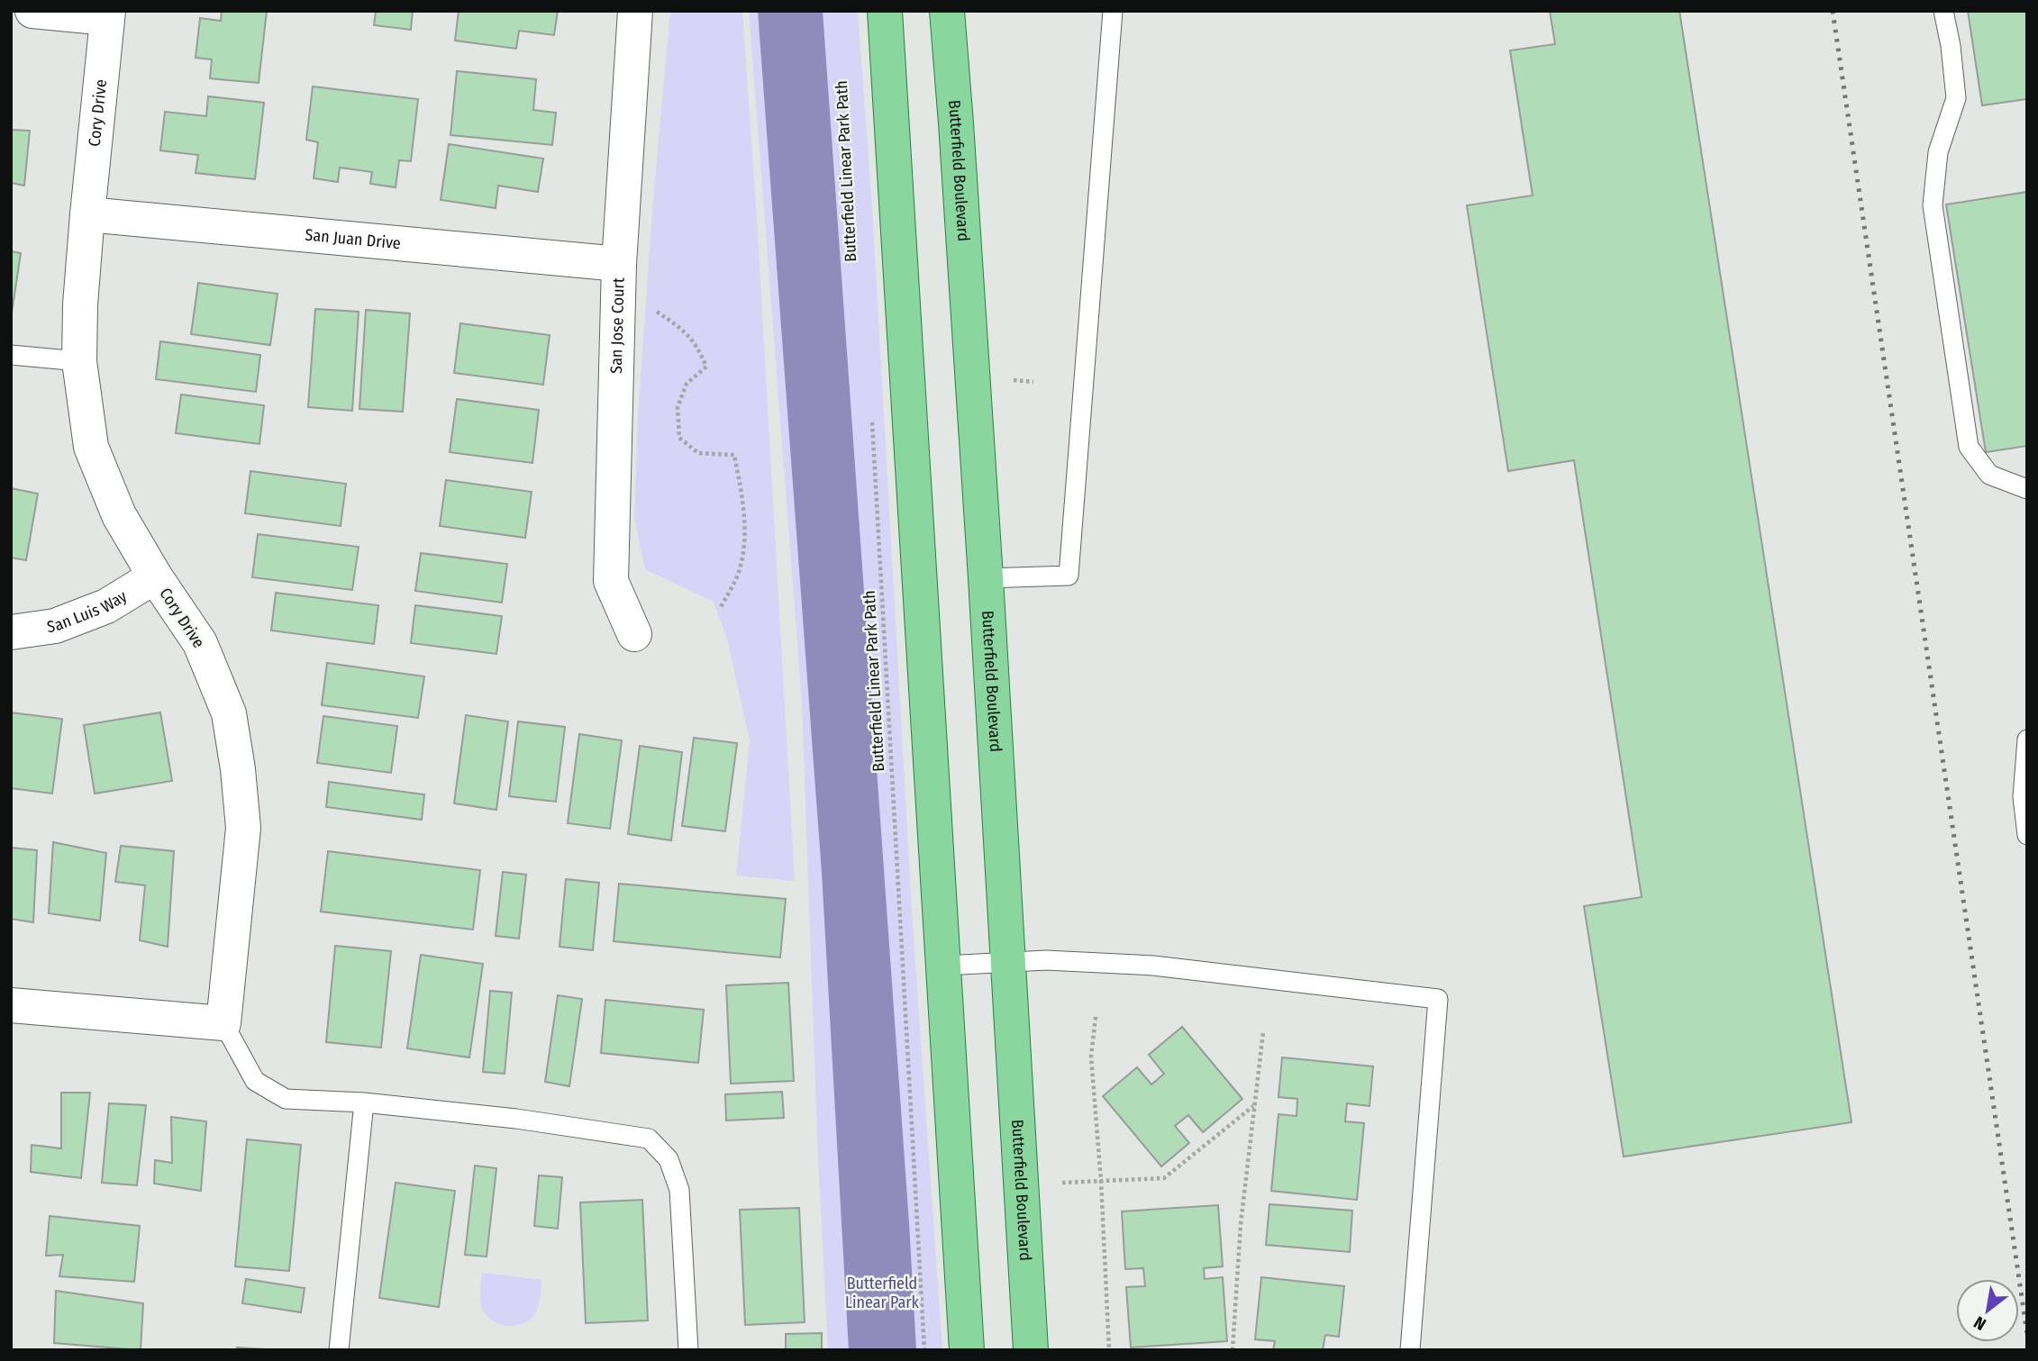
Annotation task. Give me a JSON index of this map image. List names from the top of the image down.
{
  "streets": {
    "main road": ["Butterfield Boulevard"],
    "street": [
      "Cory Drive",
      "San Juan Drive",
      "San Jose Court",
      "San Luis Way"
    ],
    "path": ["Butterfield Linear Park Path"]
  },
  "crossings": [
    ["Cory Drive", "San Juan Drive"],
    ["Cory Drive", "San Luis Way"],
    ["San Juan Drive", "San Jose Court"]
  ],
  "parks": ["Butterfield Linear Park"],
  "north": "bottom left"
}
